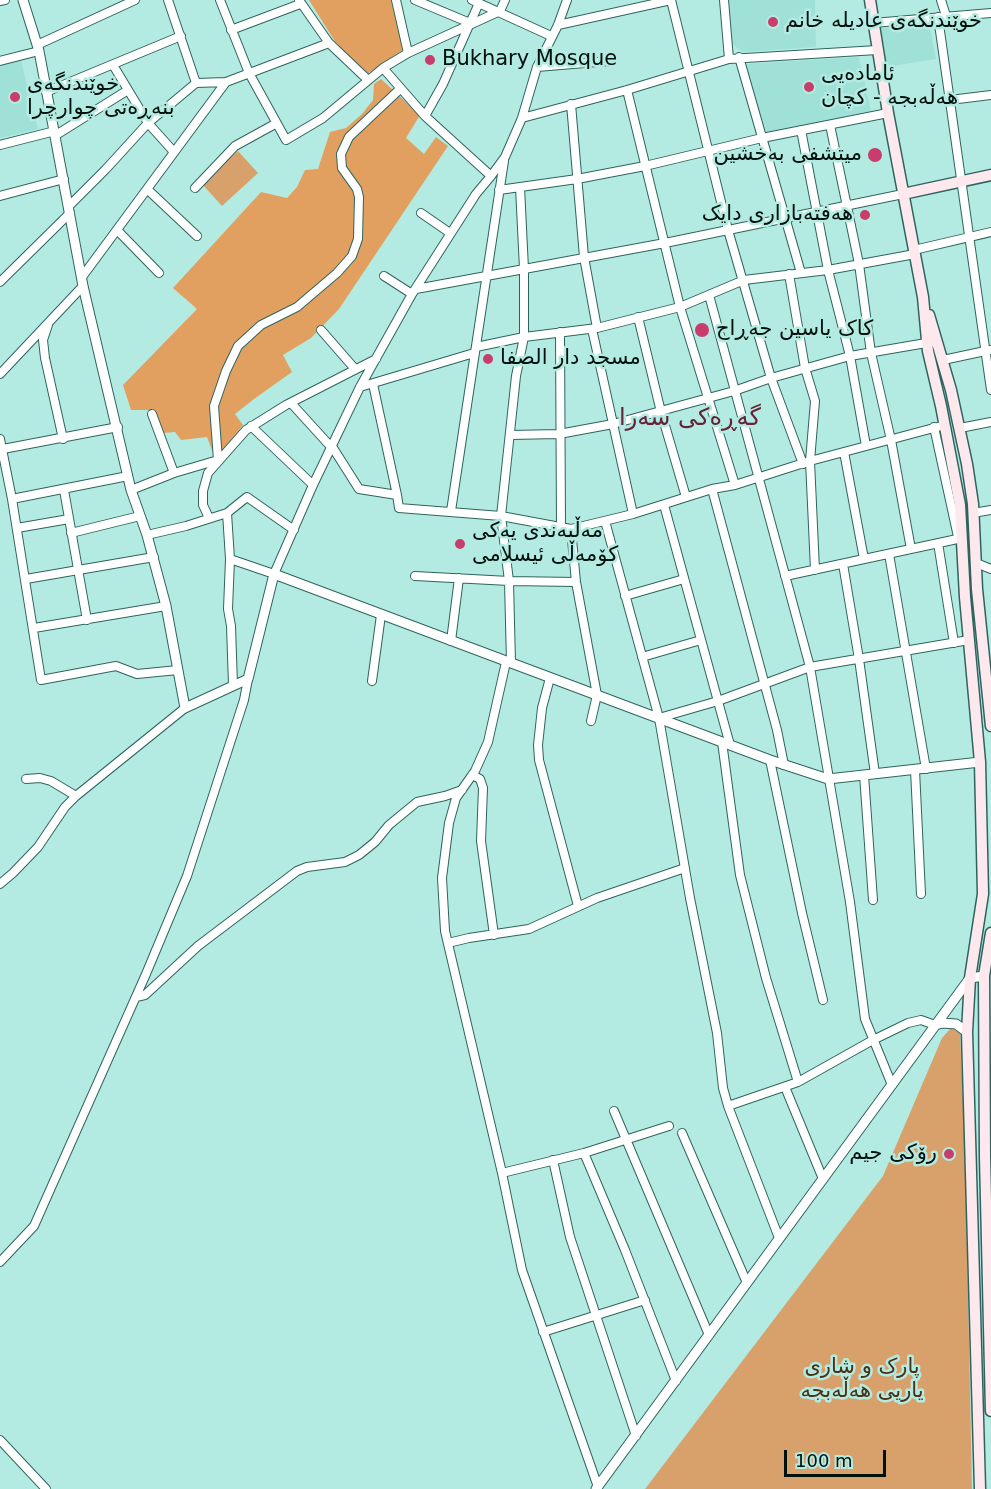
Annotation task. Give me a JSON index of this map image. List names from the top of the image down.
{
  "districts": ["گەڕەکی سەرا"],
  "parks": ["پارک و شاری یاریی ھەڵەبجە"],
  "places": [
    "خوێندنگەی عادیلە خانم",
    "Bukhary Mosque",
    "ئامادەیی هەڵەبجە - کچان",
    "خوێندنگەی بنەڕەتی چوارچرا",
    "میتشفی بەخشین",
    "هەفتەبازاری دایک",
    "کاک یاسین جەڕاح",
    "مسجد دار الصفا",
    "مەڵبەندی یەکی کۆمەڵی ئیسلامی",
    "رۆکی جیم"
  ],
  "scale_bar": "100 m"
}
